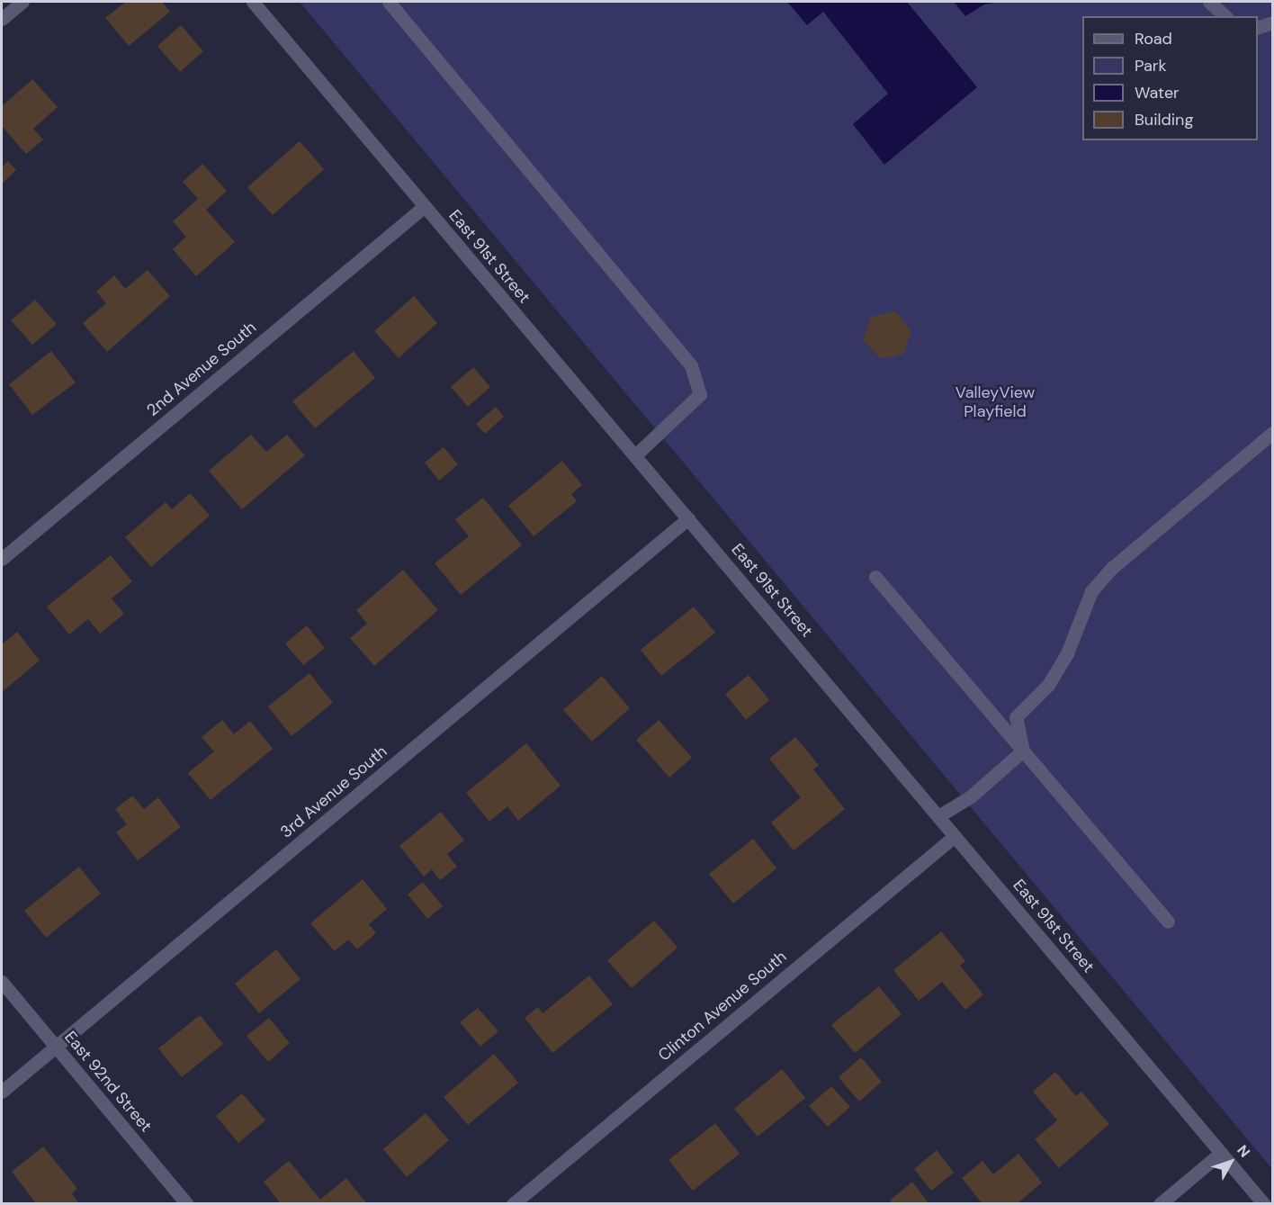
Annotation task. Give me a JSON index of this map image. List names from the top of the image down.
{
  "streets": {
    "street": [
      "East 91st Street",
      "2nd Avenue South",
      "3rd Avenue South",
      "Clinton Avenue South",
      "East 92nd Street"
    ]
  },
  "crossings": [
    ["East 91st Street", "2nd Avenue South"],
    ["East 91st Street", "3rd Avenue South"],
    ["East 91st Street", "Clinton Avenue South"],
    ["3rd Avenue South", "East 92nd Street"]
  ],
  "parks": ["ValleyView Playfield"],
  "legend": [
    "Road",
    "Park",
    "Water",
    "Building"
  ],
  "north": "top right"
}
